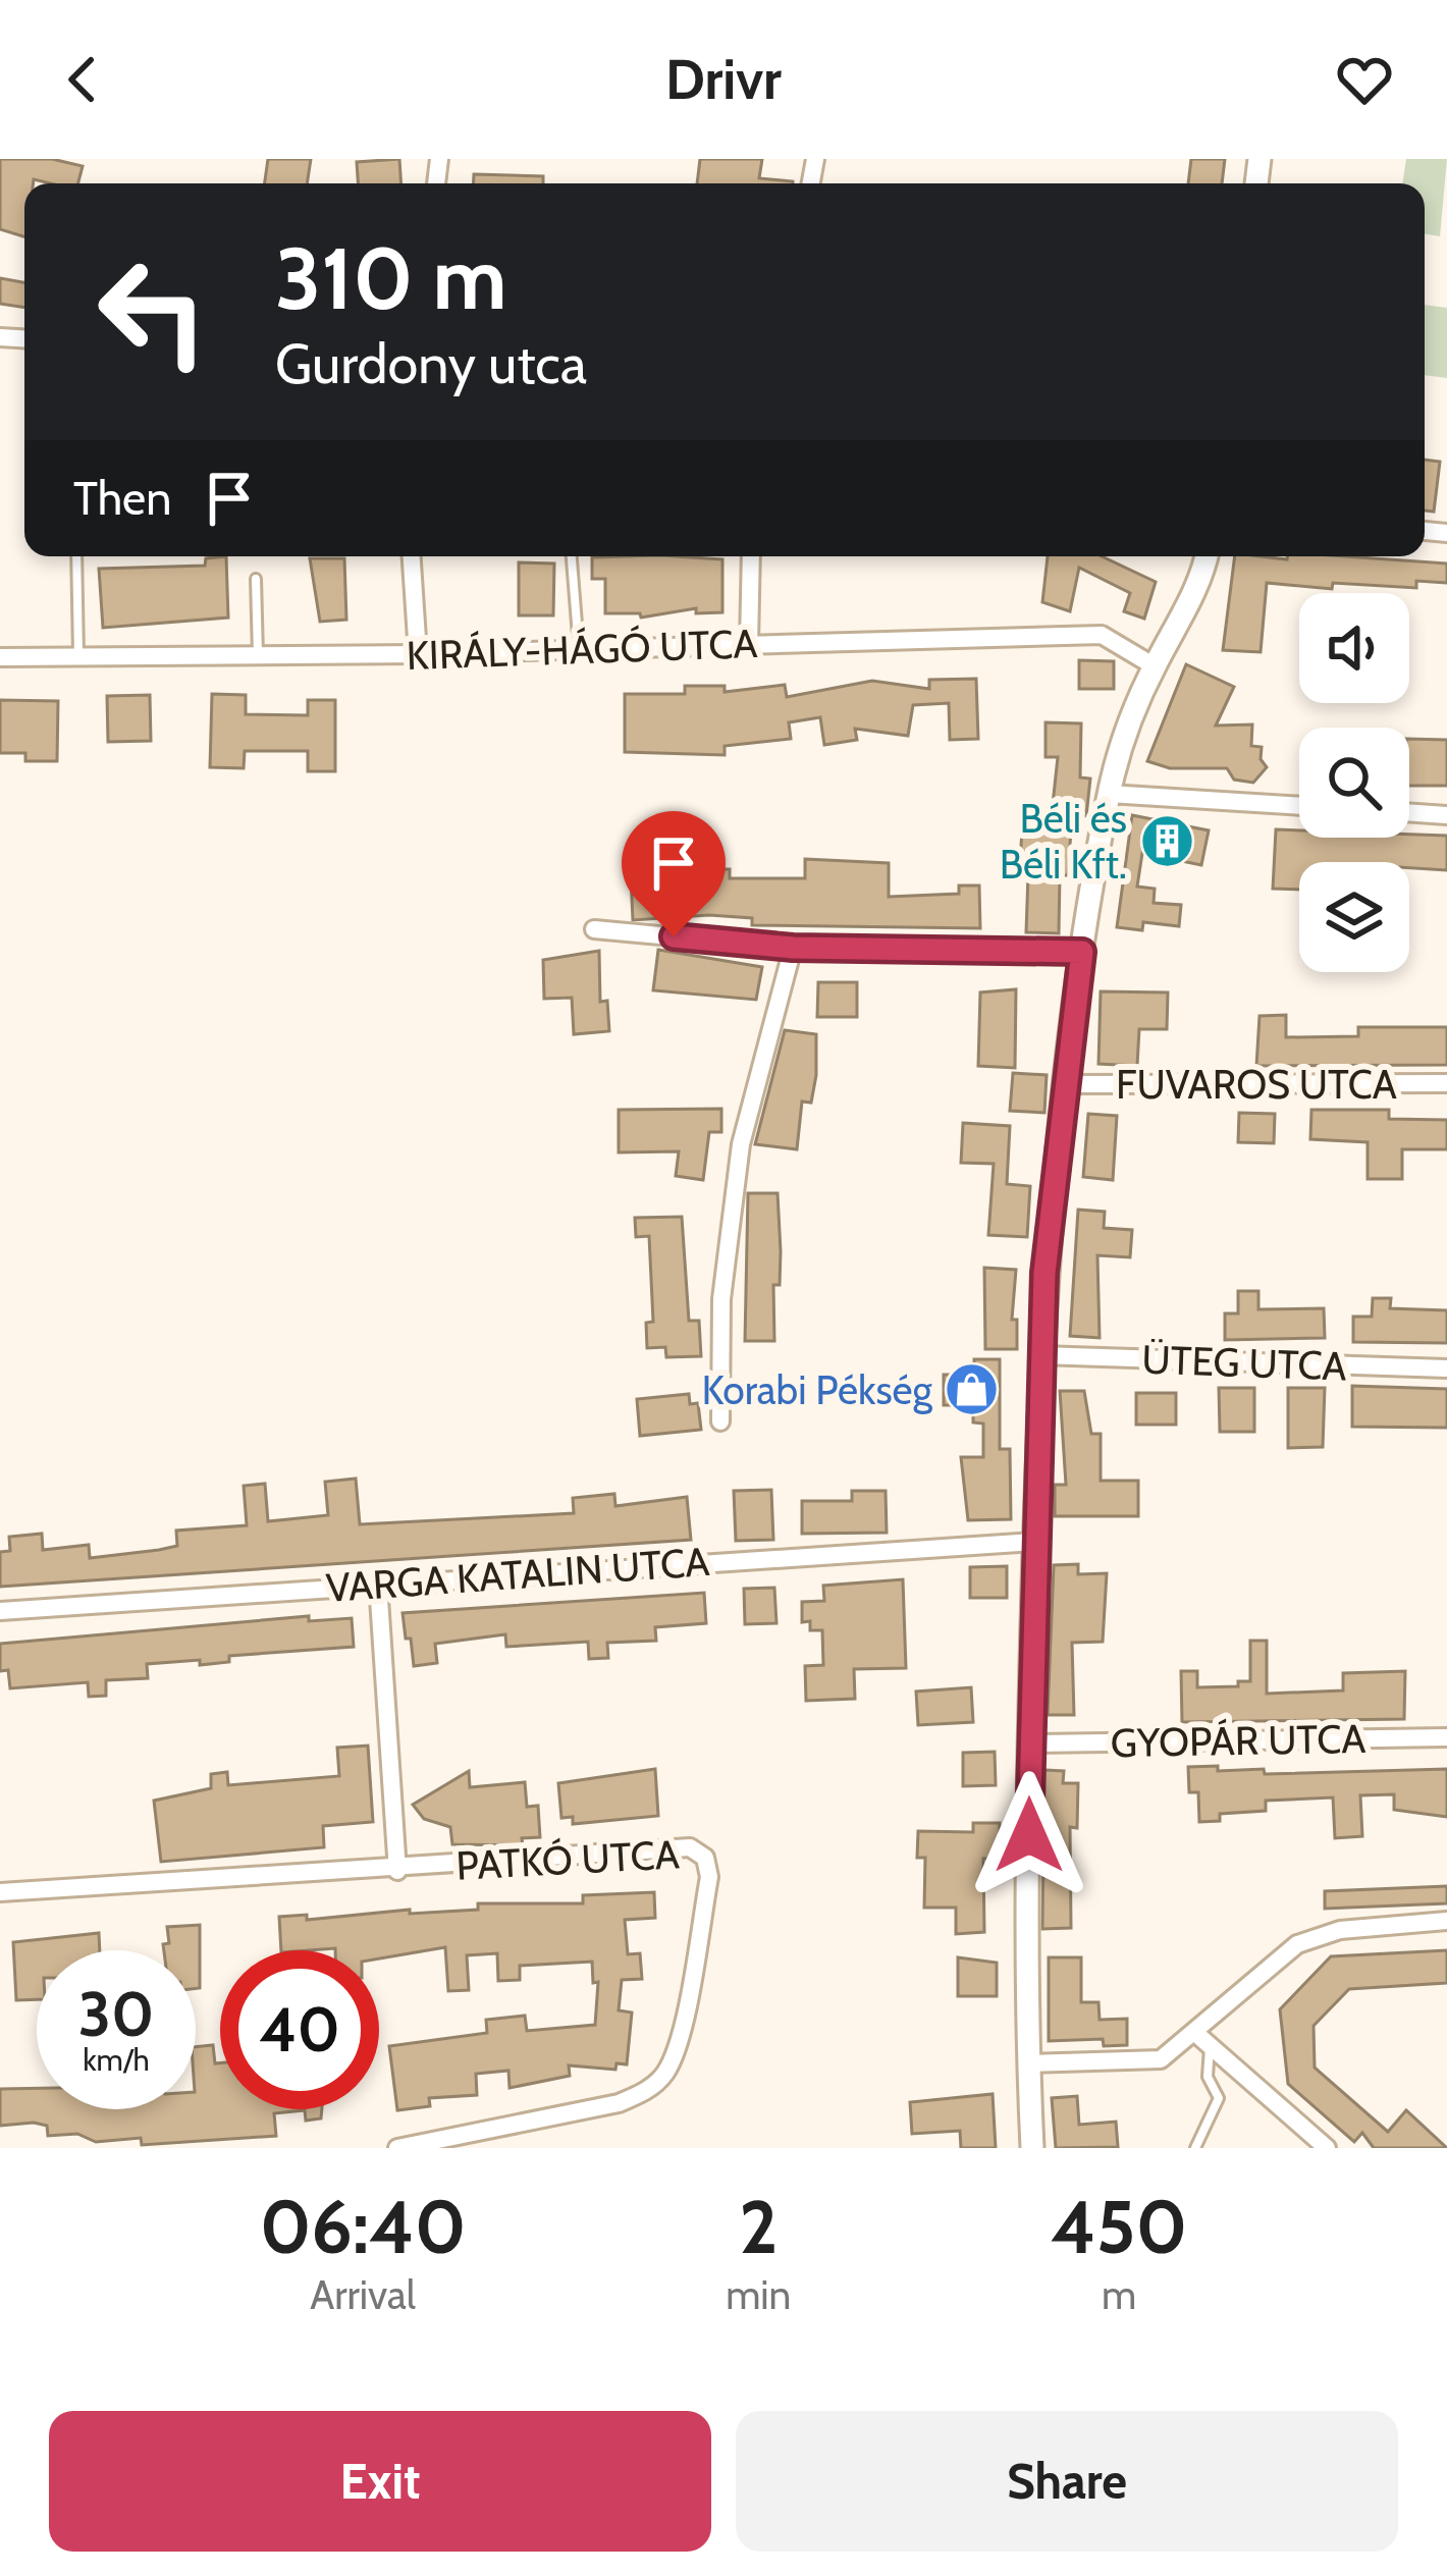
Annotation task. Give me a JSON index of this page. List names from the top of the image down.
{
  "streets": {
    "street": [
      "KIRÁLY-HÁGÓ UTCA",
      "FUVAROS UTCA",
      "ÜTEG UTCA",
      "VARGA KATALIN UTCA",
      "GYOPÁR UTCA",
      "PATKÓ UTCA"
    ]
  },
  "places": {
    "building": ["Béli és Béli Kft."],
    "shop": ["Korabi Pékség"]
  },
  "page": {
    "header": "Drivr",
    "turn": ["310 m", "Gurdony utca"],
    "then": "Then",
    "speed": "30 km/h",
    "limit": "40",
    "eta": [
      "06:40",
      "Arrival",
      "2",
      "min",
      "450",
      "m"
    ],
    "buttons": ["Exit", "Share"]
  }
}
